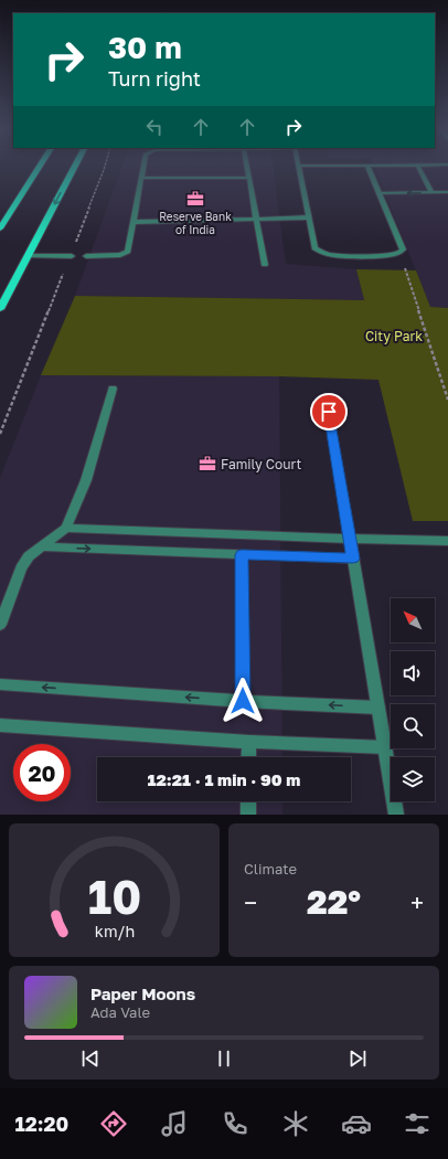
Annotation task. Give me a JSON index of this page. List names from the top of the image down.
{
  "parks": ["City Park"],
  "places": {
    "office": ["Reserve Bank of India", "Family Court"]
  },
  "north": "top left",
  "page": {
    "turn": ["30 m", "Turn right"],
    "limit": "20",
    "trip": "12:21 · 1 min · 90 m",
    "tile": "Climate",
    "heat": ["−", "22°", "+"],
    "song": ["Paper Moons", "Ada Vale"],
    "tabs": "12:20",
    "gauge": ["10", "km/h"]
  }
}
